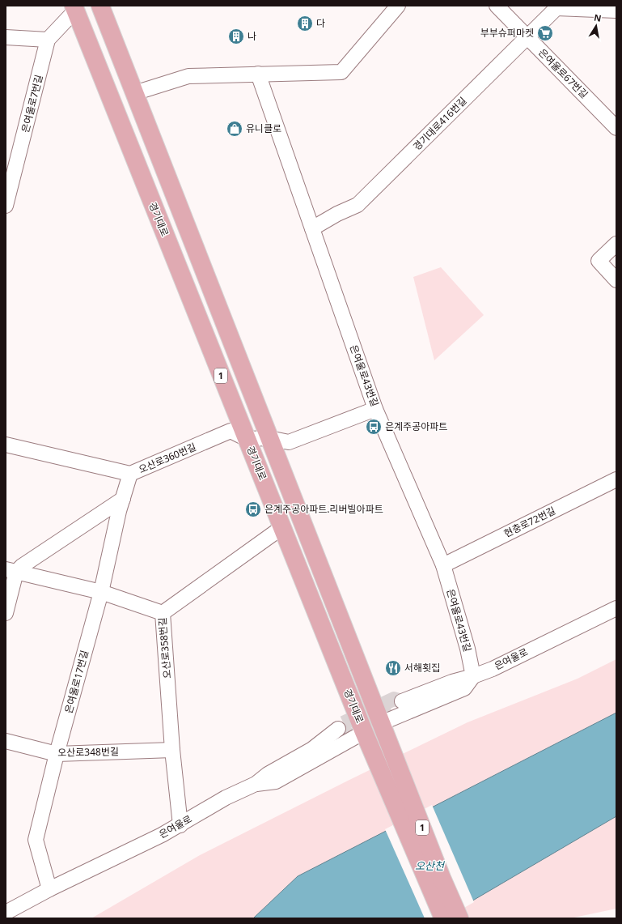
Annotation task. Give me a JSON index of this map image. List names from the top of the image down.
{
  "streets": {
    "main road": ["경기대로", "1"],
    "street": [
      "은여울로67번길",
      "은여울로7번길",
      "경기대로416번길",
      "은여울로43번길",
      "오산로360번길",
      "현충로72번길",
      "오산로358번길",
      "은여울로",
      "은여울로17번길",
      "오산로348번길"
    ]
  },
  "crossings": [
    ["은여울로67번길", "경기대로416번길"],
    ["은여울로7번길", "경기대로"],
    ["경기대로416번길", "은여울로43번길"],
    ["경기대로", "오산로360번길"],
    ["은여울로43번길", "오산로360번길"],
    ["은여울로43번길", "현충로72번길"],
    ["은여울로43번길", "은여울로"],
    ["오산로360번길", "은여울로17번길"],
    ["오산로358번길", "은여울로"],
    ["오산로358번길", "은여울로17번길"],
    ["오산로358번길", "오산로348번길"],
    ["은여울로", "은여울로17번길"],
    ["은여울로17번길", "오산로348번길"]
  ],
  "water": ["오산천"],
  "places": {
    "building": ["다", "나"],
    "supermarket": ["부부슈퍼마켓"],
    "shop": ["유니클로"],
    "bus stop": ["은계주공아파트", "은계주공아파트.리버빌아파트"],
    "restaurant": ["서해횟집"]
  },
  "north": "top"
}
